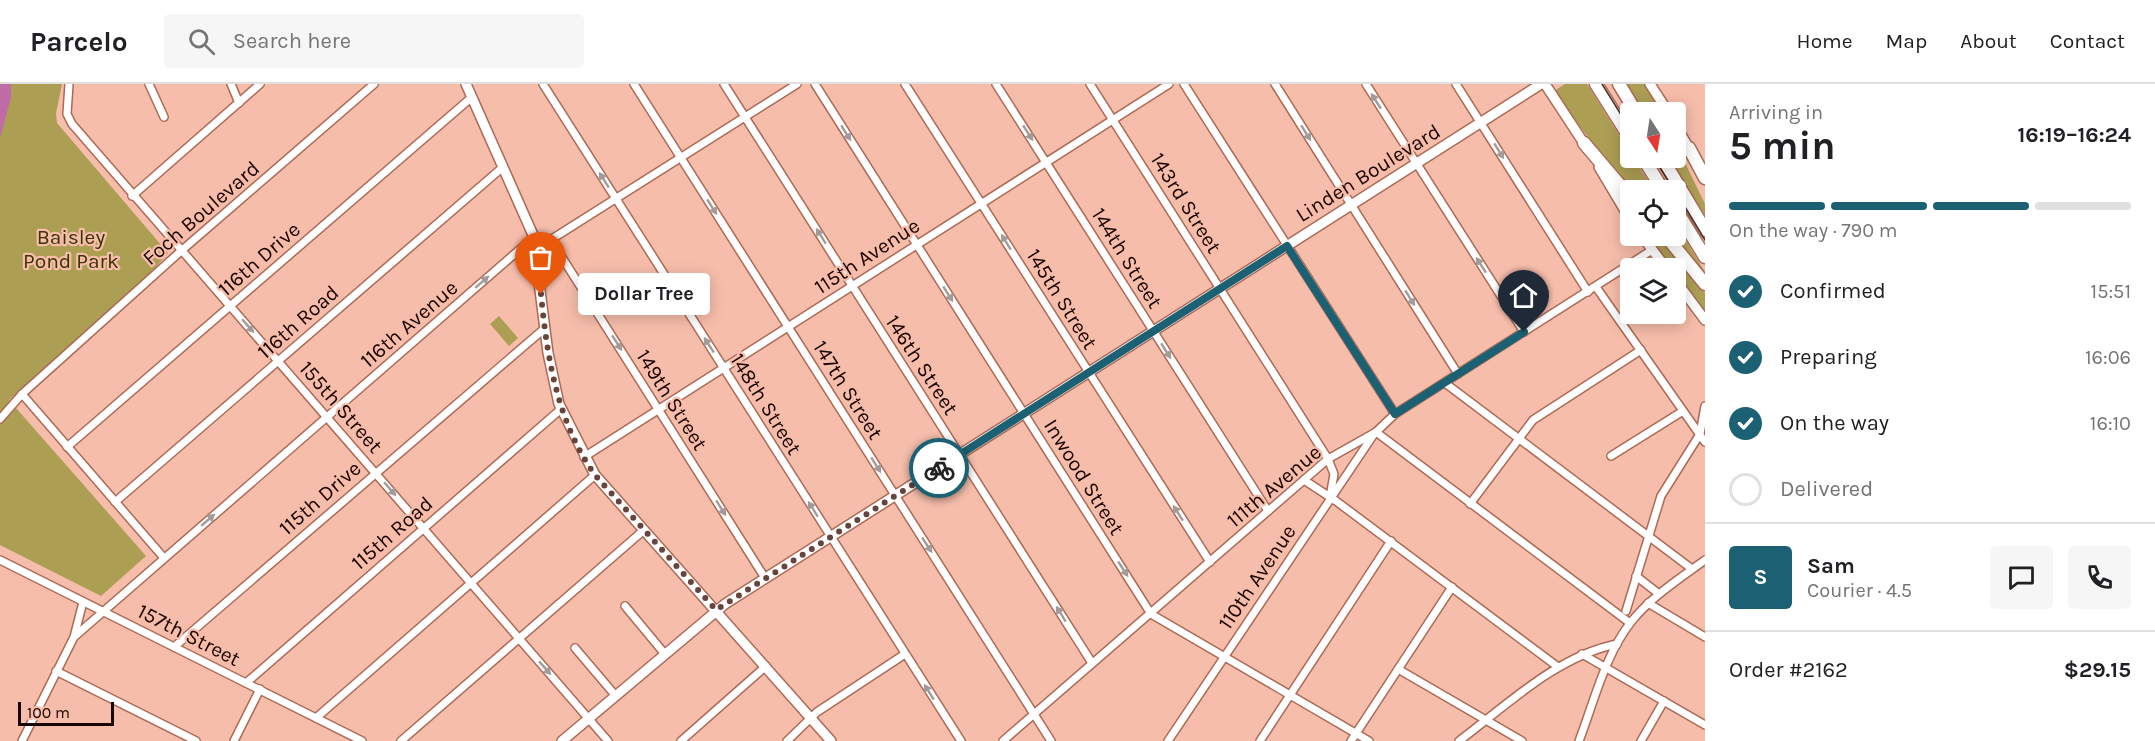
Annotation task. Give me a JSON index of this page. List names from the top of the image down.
{
  "streets": {
    "main road": ["Linden Boulevard"],
    "street": [
      "143rd Street",
      "Foch Boulevard",
      "115th Avenue",
      "144th Street",
      "116th Drive",
      "145th Street",
      "116th Road",
      "116th Avenue",
      "146th Street",
      "147th Street",
      "149th Street",
      "148th Street",
      "155th Street",
      "Inwood Street",
      "111th Avenue",
      "115th Drive",
      "115th Road",
      "110th Avenue",
      "157th Street"
    ]
  },
  "crossings": [
    ["Linden Boulevard", "143rd Street"],
    ["Linden Boulevard", "144th Street"],
    ["Linden Boulevard", "145th Street"],
    ["Linden Boulevard", "146th Street"],
    ["Linden Boulevard", "147th Street"],
    ["Linden Boulevard", "149th Street"],
    ["Linden Boulevard", "148th Street"],
    ["Linden Boulevard", "155th Street"],
    ["Linden Boulevard", "Inwood Street"],
    ["143rd Street", "115th Avenue"],
    ["143rd Street", "111th Avenue"],
    ["143rd Street", "110th Avenue"],
    ["Foch Boulevard", "155th Street"],
    ["115th Avenue", "144th Street"],
    ["115th Avenue", "145th Street"],
    ["115th Avenue", "146th Street"],
    ["115th Avenue", "147th Street"],
    ["115th Avenue", "149th Street"],
    ["115th Avenue", "148th Street"],
    ["115th Avenue", "Inwood Street"],
    ["144th Street", "111th Avenue"],
    ["116th Drive", "155th Street"],
    ["145th Street", "111th Avenue"],
    ["116th Road", "155th Street"],
    ["116th Avenue", "146th Street"],
    ["116th Avenue", "147th Street"],
    ["116th Avenue", "149th Street"],
    ["116th Avenue", "148th Street"],
    ["116th Avenue", "155th Street"],
    ["116th Avenue", "157th Street"],
    ["146th Street", "111th Avenue"],
    ["147th Street", "111th Avenue"],
    ["155th Street", "115th Drive"],
    ["155th Street", "115th Road"],
    ["Inwood Street", "111th Avenue"],
    ["Inwood Street", "110th Avenue"],
    ["111th Avenue", "110th Avenue"],
    ["115th Drive", "157th Street"],
    ["115th Road", "157th Street"]
  ],
  "one_way": [
    "144th Street",
    "145th Street",
    "116th Avenue",
    "146th Street",
    "147th Street",
    "149th Street",
    "148th Street",
    "Inwood Street"
  ],
  "parks": ["Baisley Pond Park"],
  "places": ["Dollar Tree"],
  "scale_bar": "100 m",
  "north": "bottom",
  "page": {
    "header": "Parcelo",
    "search": "Search here",
    "nav": [
      "Home",
      "Map",
      "About",
      "Contact"
    ],
    "heading": ["5 min", "Arriving in", "16:19–16:24"],
    "panel": [
      "Sam",
      "Courier · 4.5",
      "Order #2162",
      "$29.15"
    ],
    "bar": "On the way · 790 m",
    "list": [
      ["Confirmed", "15:51"],
      ["Preparing", "16:06"],
      ["On the way", "16:10"],
      "Delivered"
    ],
    "bubble": "Dollar Tree",
    "round": "S",
    "scale": "100 m"
  }
}
